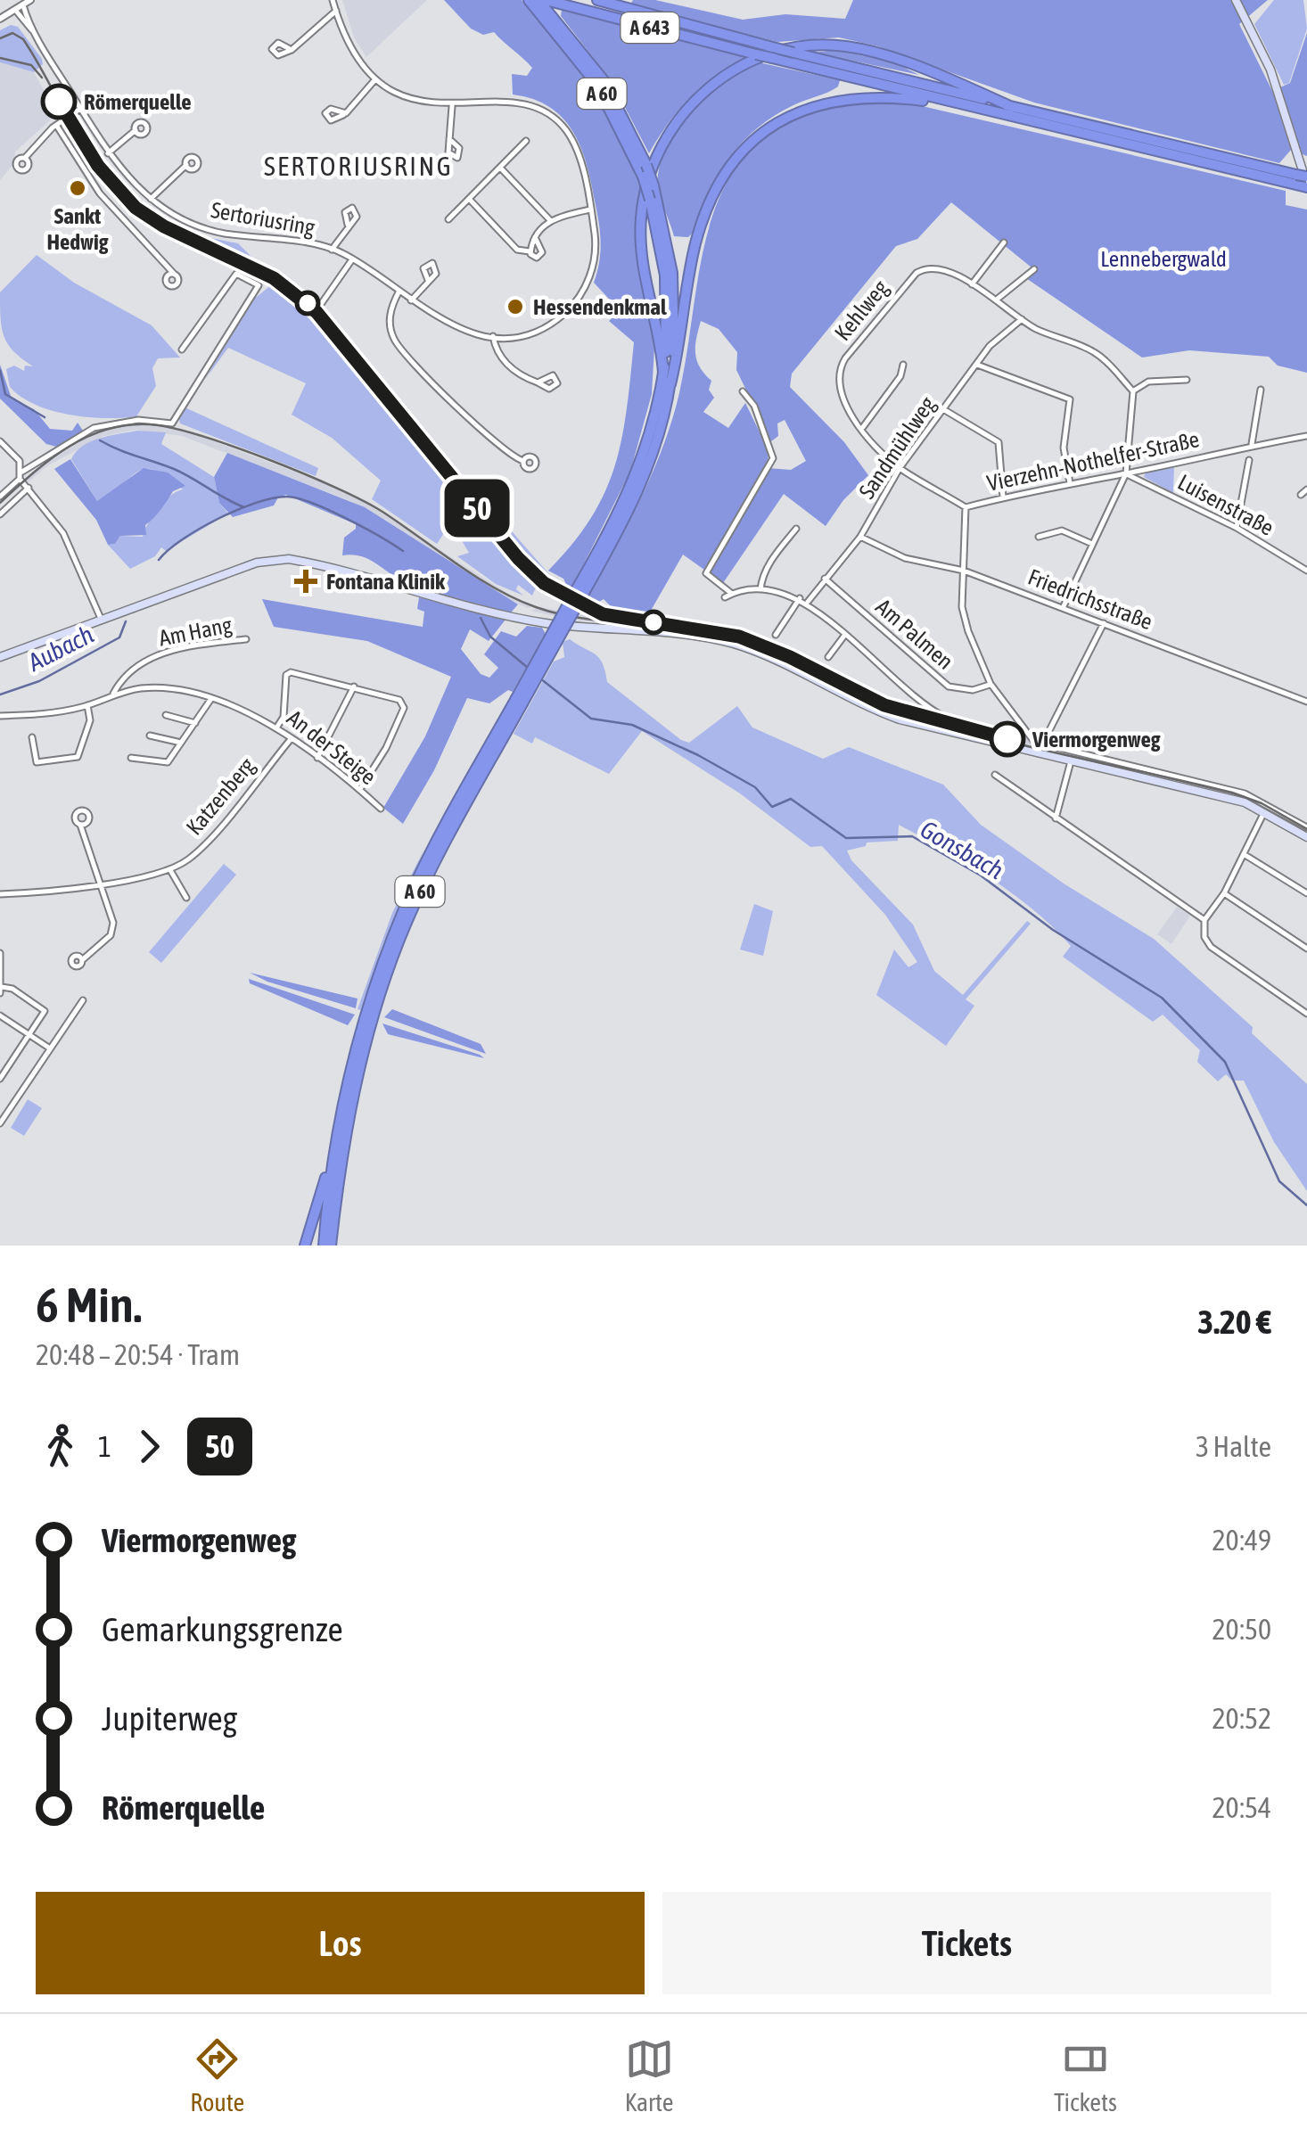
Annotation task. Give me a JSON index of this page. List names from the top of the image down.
{
  "streets": {
    "highway": ["A 643", "A 60"],
    "street": [
      "Sertoriusring",
      "Kehlweg",
      "Sandmühlweg",
      "Vierzehn-Nothelfer-Straße",
      "Luisenstraße",
      "Friedrichsstraße",
      "Am Hang",
      "Am Palmen",
      "An der Steige",
      "Katzenberg"
    ]
  },
  "crossings": [
    ["A 643", "A 60"],
    ["Kehlweg", "Sandmühlweg"],
    ["Kehlweg", "Vierzehn-Nothelfer-Straße"],
    ["Sandmühlweg", "Vierzehn-Nothelfer-Straße"],
    ["Sandmühlweg", "Friedrichsstraße"],
    ["Sandmühlweg", "Am Palmen"],
    ["Vierzehn-Nothelfer-Straße", "Luisenstraße"],
    ["Am Hang", "An der Steige"],
    ["An der Steige", "Katzenberg"]
  ],
  "districts": ["SERTORIUSRING"],
  "water": ["Aubach", "Gonsbach"],
  "parks": ["Lennebergwald"],
  "places": {
    "other": [
      "Römerquelle",
      "Sankt Hedwig",
      "Hessendenkmal",
      "Viermorgenweg"
    ],
    "health": ["Fontana Klinik"]
  },
  "lines": ["tram line 50"],
  "page": {
    "on_map": "50",
    "heading": ["6 Min.", "20:48 – 20:54 · Tram", "3.20 €"],
    "legs": ["1", "50", "3 Halte"],
    "list": [
      {
        "name": "Viermorgenweg",
        "value": "20:49"
      },
      {
        "name": "Gemarkungsgrenze",
        "value": "20:50"
      },
      {
        "name": "Jupiterweg",
        "value": "20:52"
      },
      {
        "name": "Römerquelle",
        "value": "20:54"
      }
    ],
    "buttons": ["Los", "Tickets"],
    "tabs": ["Route", "Karte", "Tickets"]
  }
}
